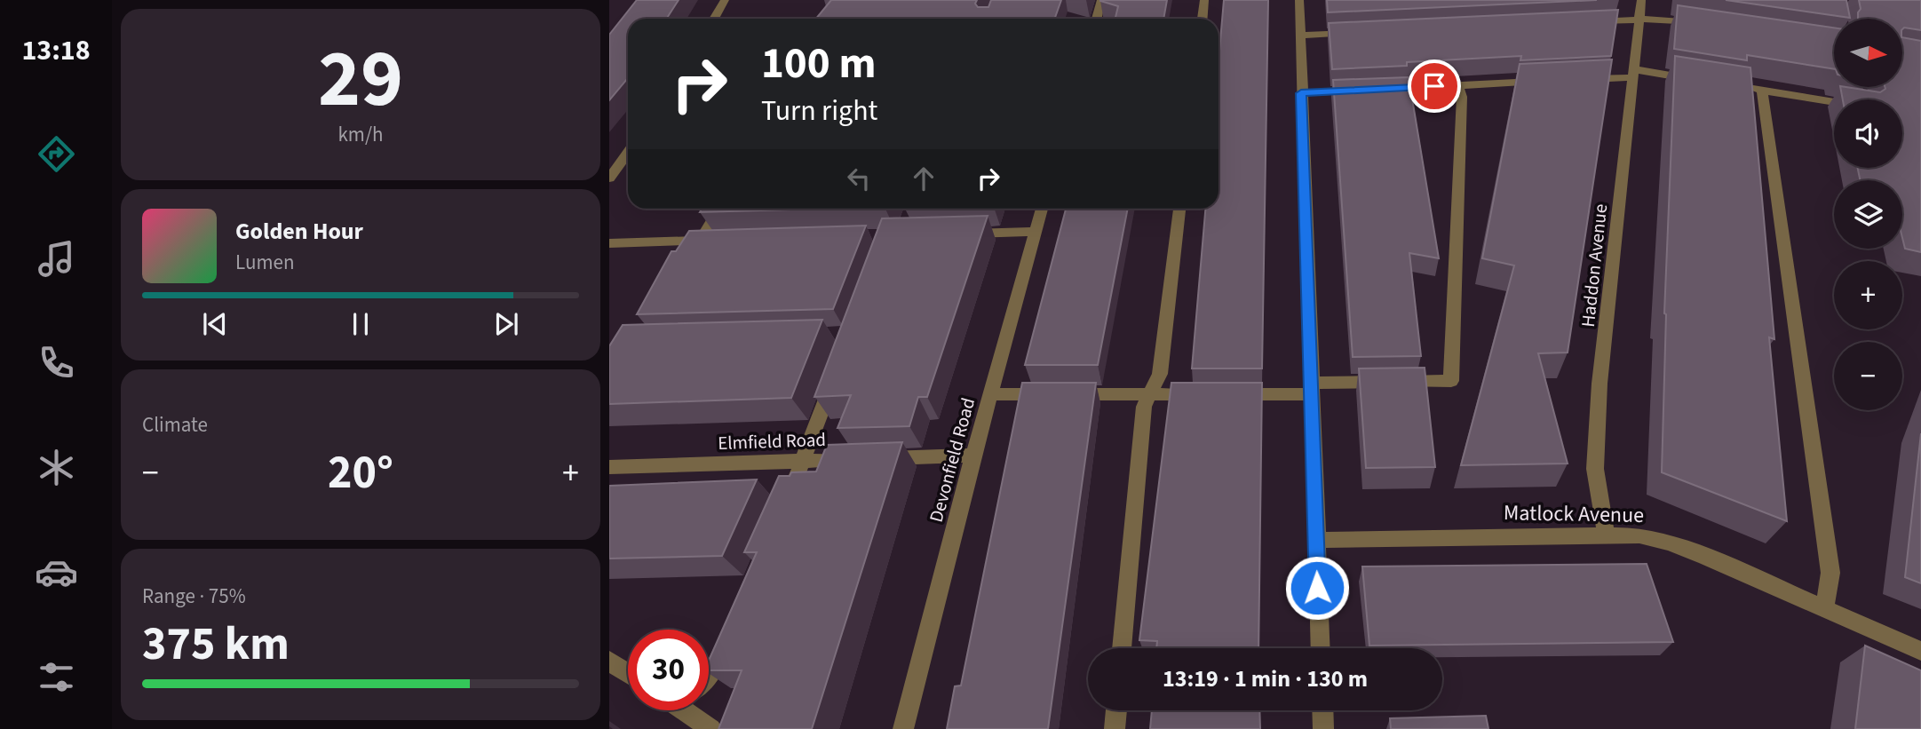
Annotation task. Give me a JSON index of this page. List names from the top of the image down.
{
  "streets": {
    "street": [
      "Haddon Avenue",
      "Elmfield Road",
      "Devonfield Road",
      "Matlock Avenue"
    ]
  },
  "crossings": [
    ["Haddon Avenue", "Matlock Avenue"]
  ],
  "north": "right",
  "page": {
    "tabs": "13:18",
    "tile": [
      ["29", "km/h"],
      "Climate",
      ["Range · 75%", "375 km"]
    ],
    "map_buttons": ["+", "−"],
    "turn": ["100 m", "Turn right"],
    "song": ["Golden Hour", "Lumen"],
    "heat": ["−", "20°", "+"],
    "limit": "30",
    "trip": "13:19 · 1 min · 130 m"
  }
}
